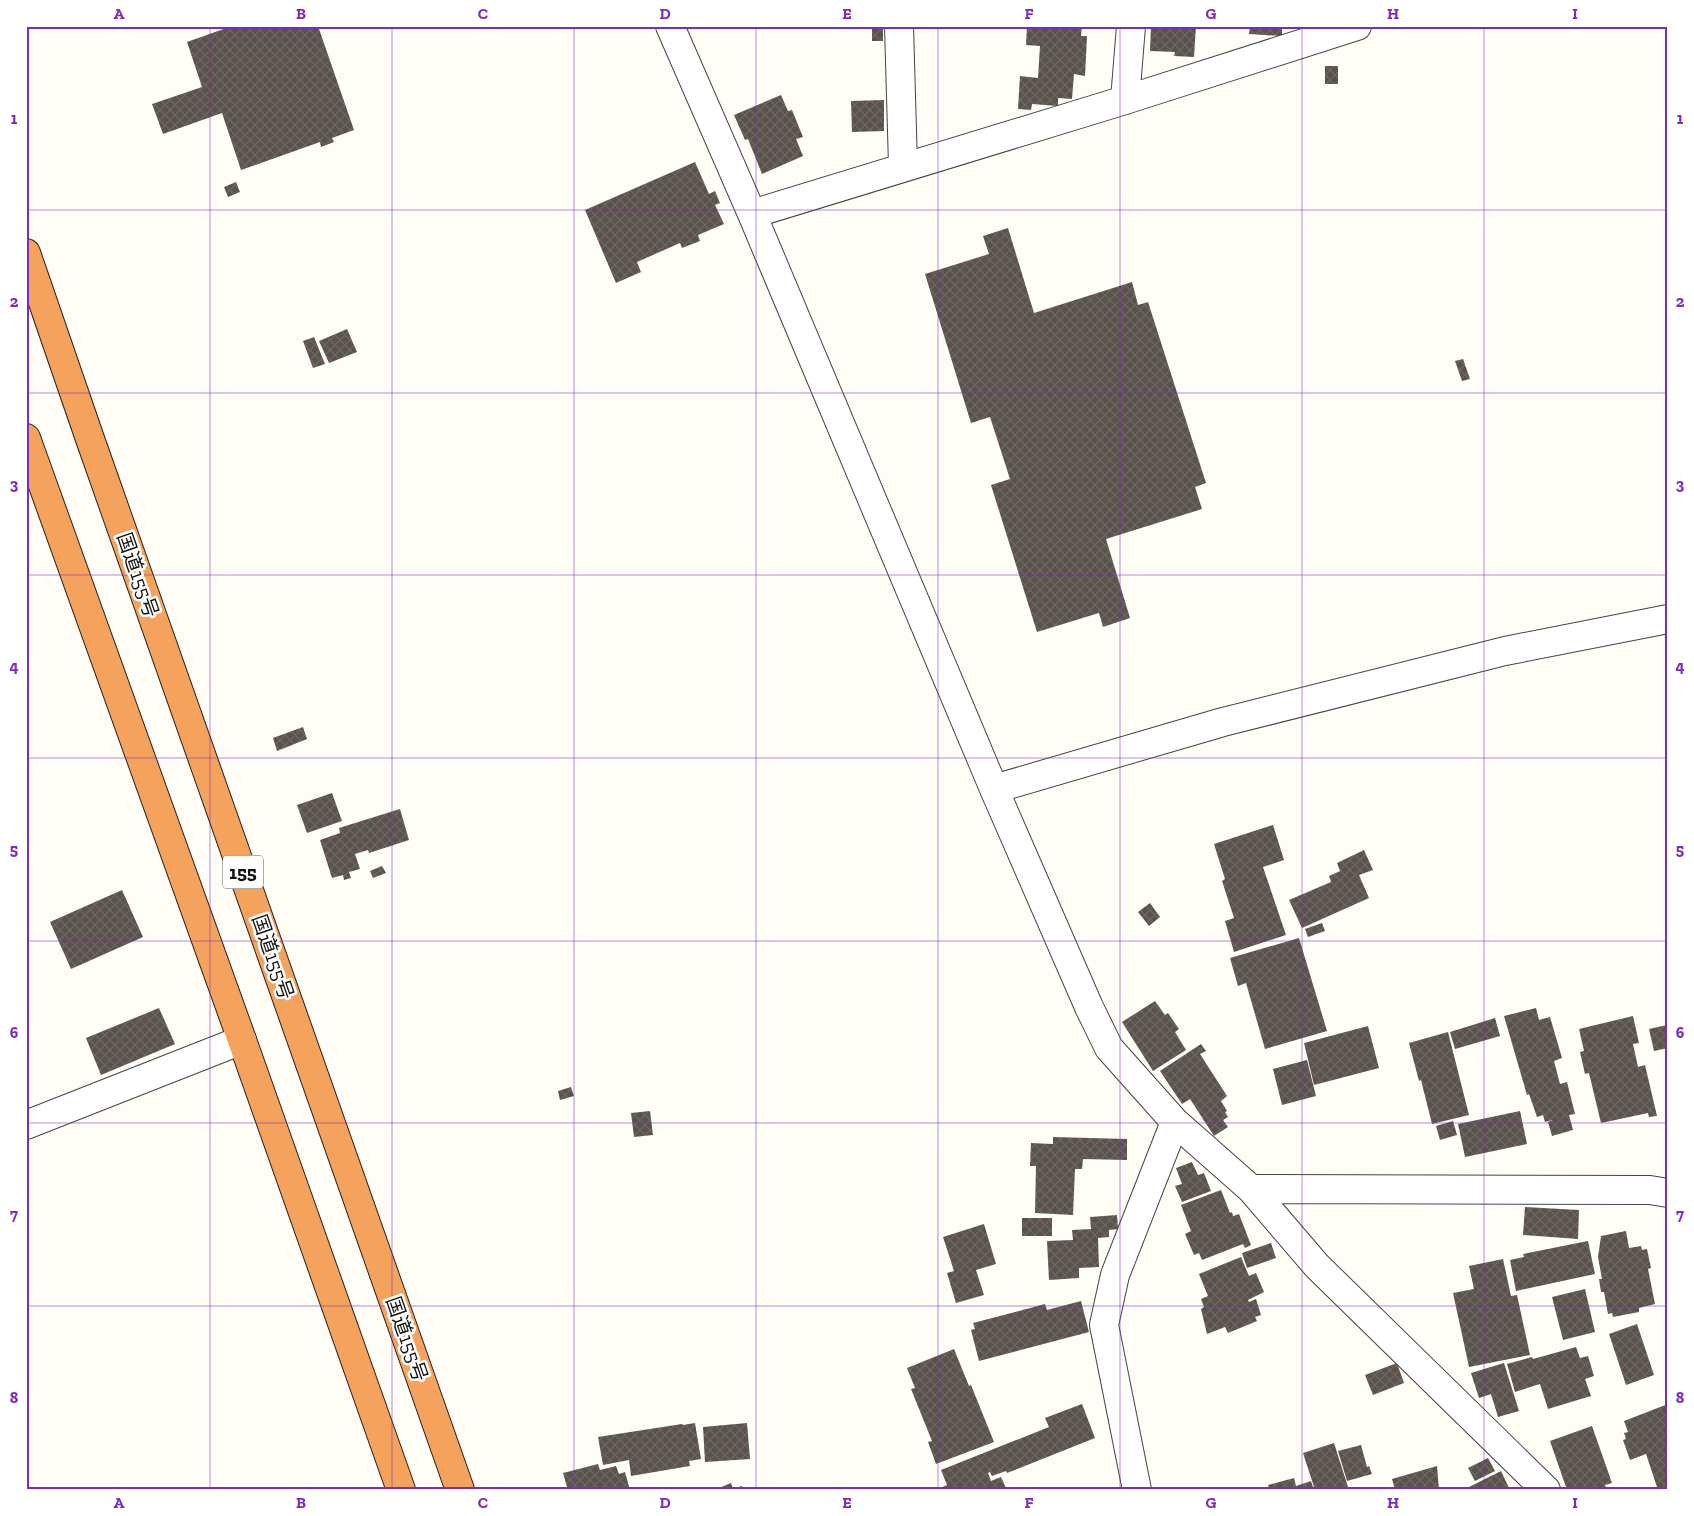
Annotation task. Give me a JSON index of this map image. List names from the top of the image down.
{
  "streets": {
    "highway": ["国道155号", "155"]
  },
  "grid": {
    "columns": [
      "A",
      "B",
      "C",
      "D",
      "E",
      "F",
      "G",
      "H",
      "I"
    ],
    "rows": [
      "1",
      "2",
      "3",
      "4",
      "5",
      "6",
      "7",
      "8"
    ]
  }
}
